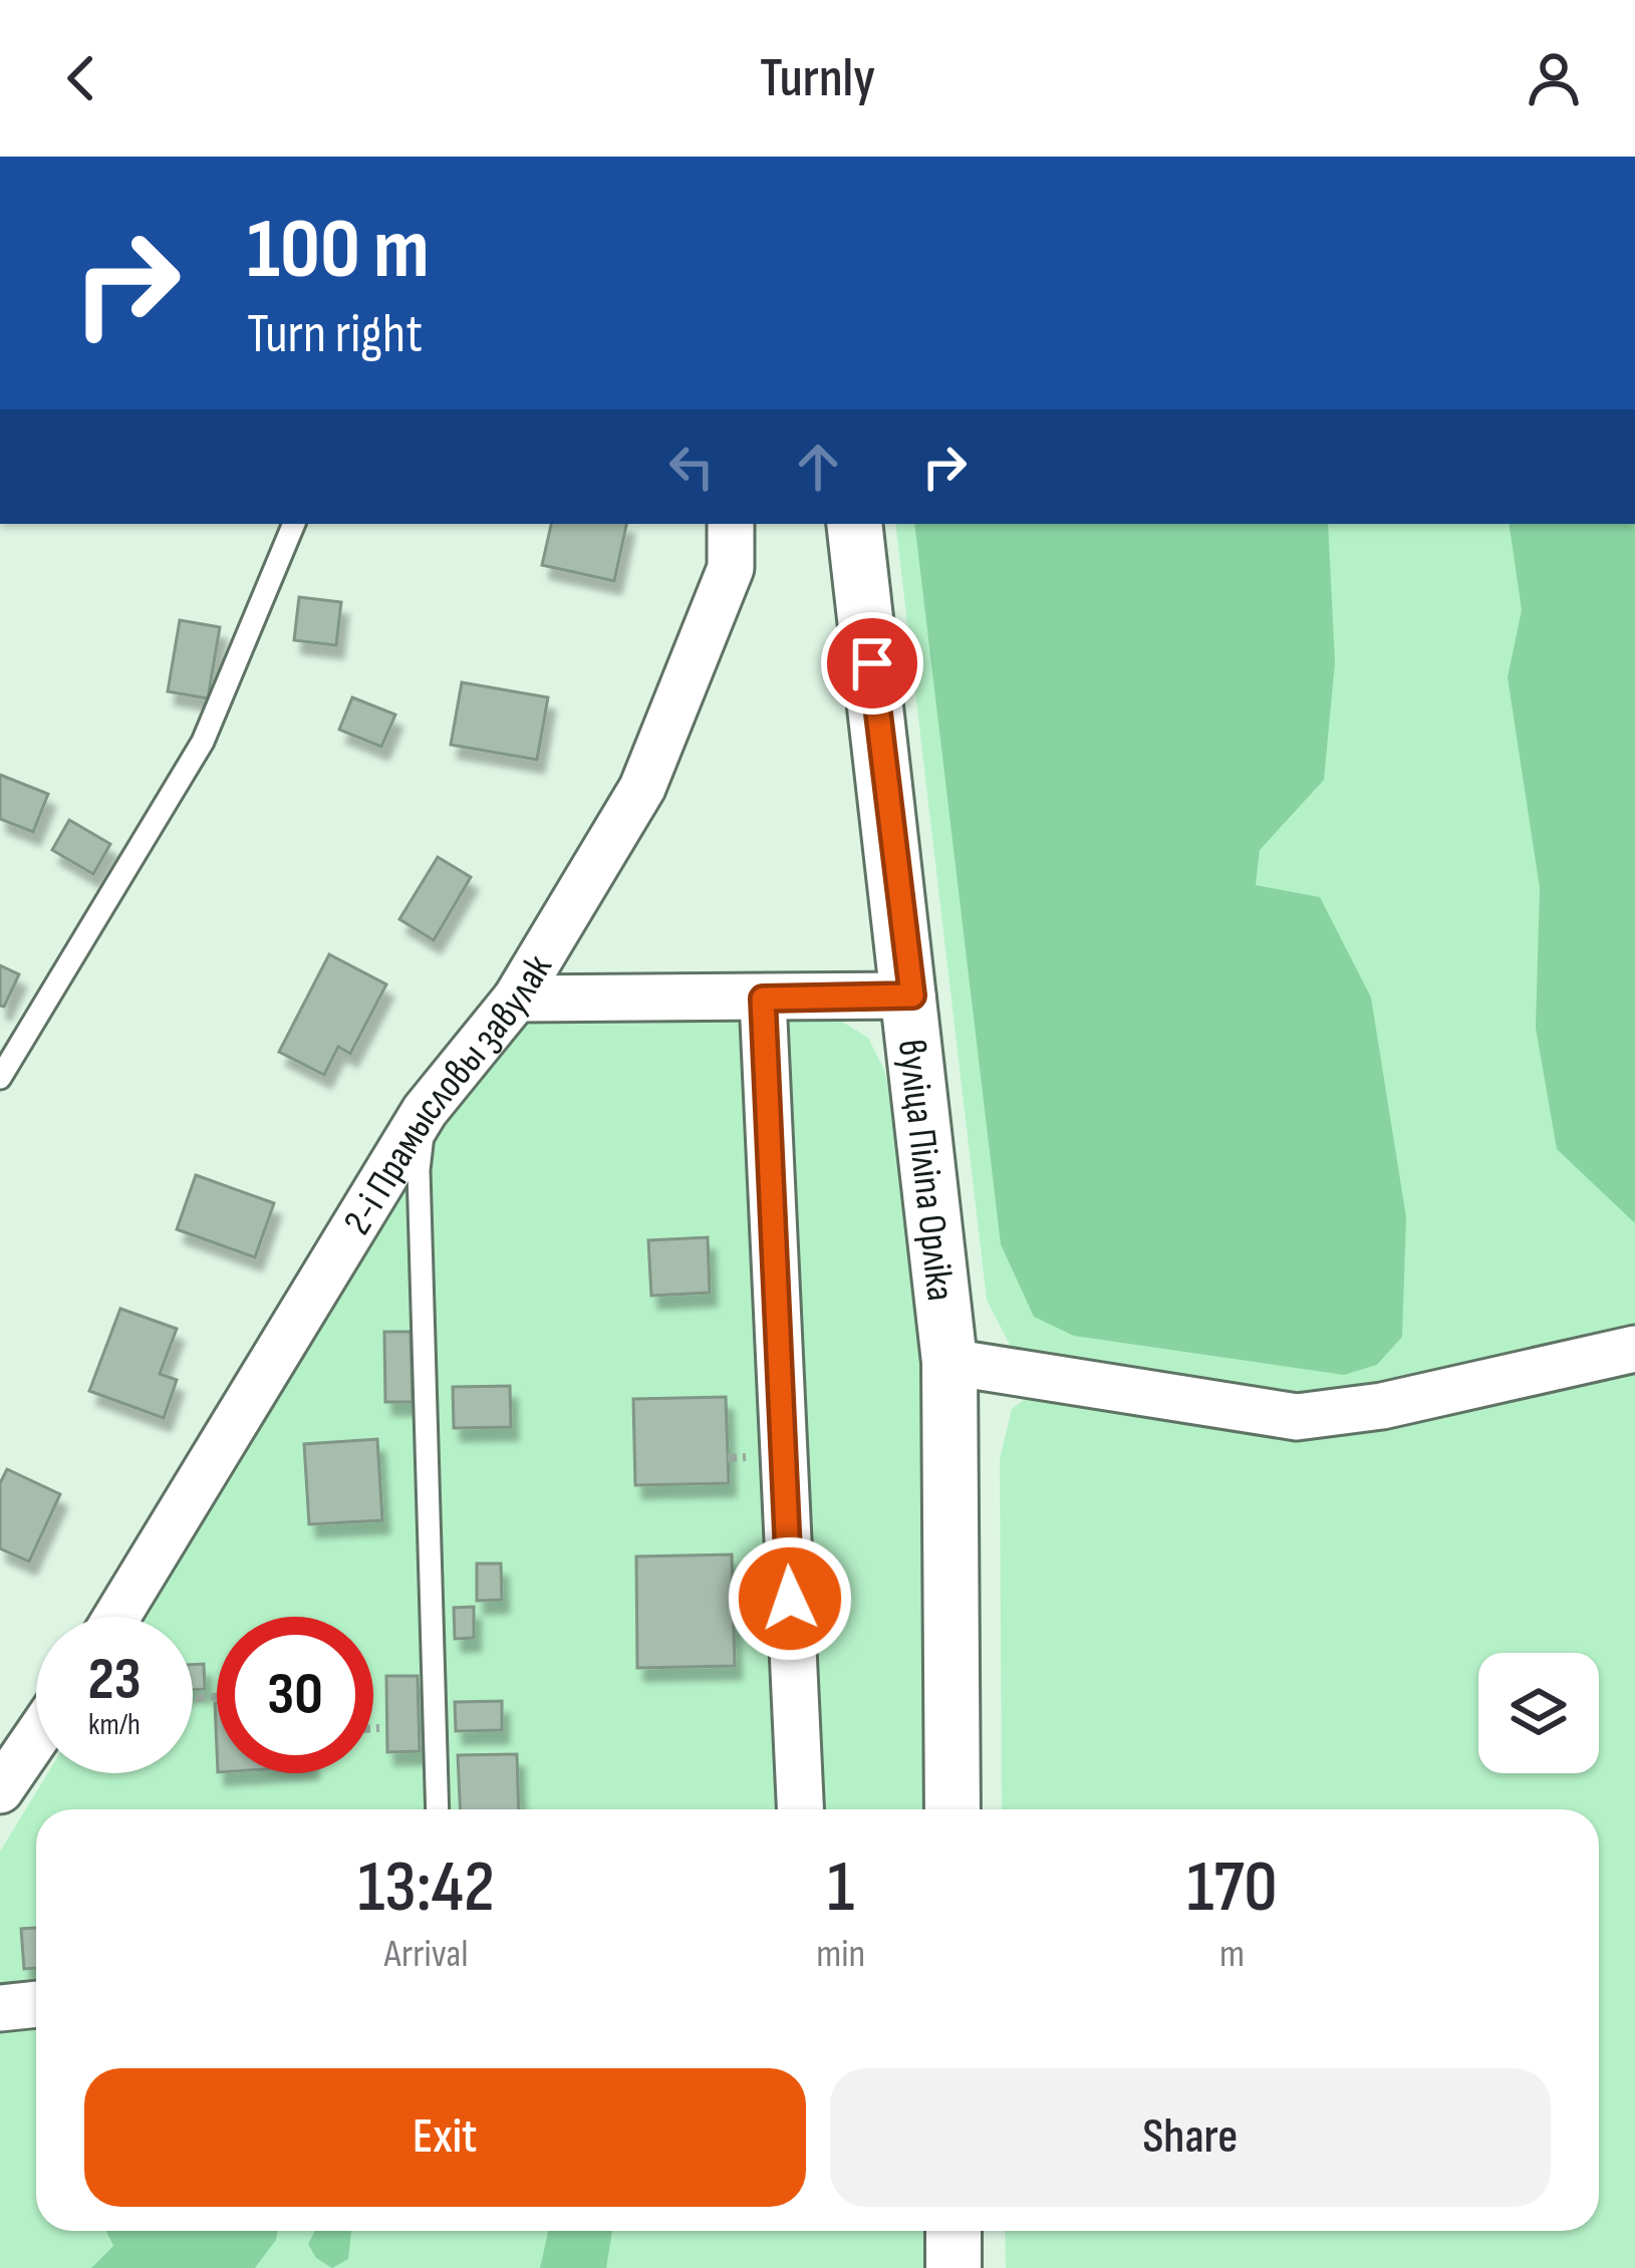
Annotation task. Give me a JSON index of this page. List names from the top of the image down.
{
  "streets": {
    "street": ["2-і Прамысловы завулак", "вуліца Піліпа Орліка"]
  },
  "page": {
    "header": "Turnly",
    "turn": ["100 m", "Turn right"],
    "speed": "23 km/h",
    "limit": "30",
    "eta": [
      "13:42",
      "Arrival",
      "1",
      "min",
      "170",
      "m"
    ],
    "buttons": ["Exit", "Share"]
  }
}
